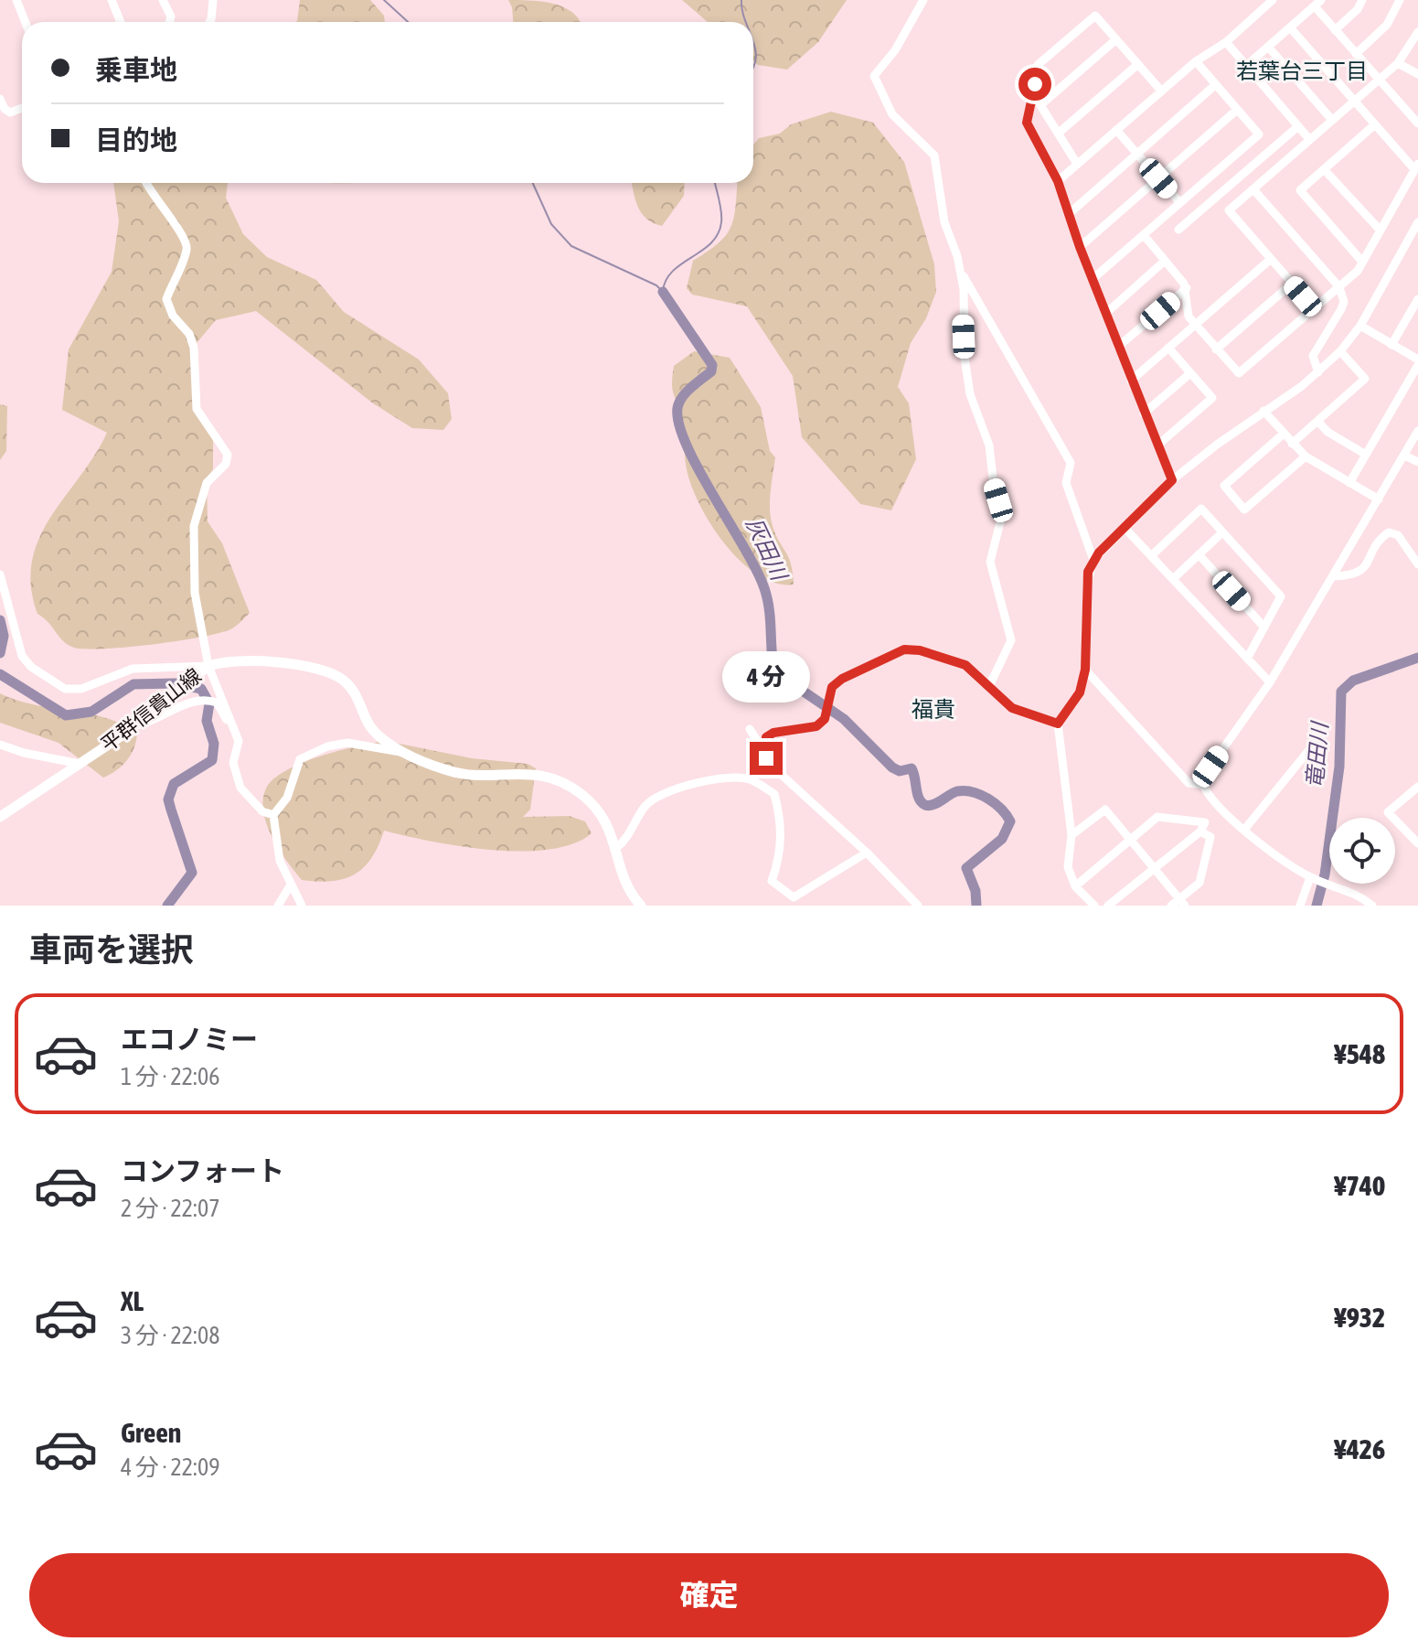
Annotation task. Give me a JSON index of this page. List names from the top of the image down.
{
  "streets": {
    "main road": ["平群信貴山線"]
  },
  "districts": ["若葉台三丁目", "福貴"],
  "water": ["灰田川", "竜田川"],
  "page": {
    "banner": ["乗車地", "目的地"],
    "bubble": "4 分",
    "heading": "車両を選択",
    "list": [
      {
        "name": "エコノミー",
        "note": "1 分 · 22:06",
        "value": "¥548"
      },
      {
        "name": "コンフォート",
        "note": "2 分 · 22:07",
        "value": "¥740"
      },
      {
        "name": "XL",
        "note": "3 分 · 22:08",
        "value": "¥932"
      },
      {
        "name": "Green",
        "note": "4 分 · 22:09",
        "value": "¥426"
      }
    ],
    "buttons": "確定"
  }
}
